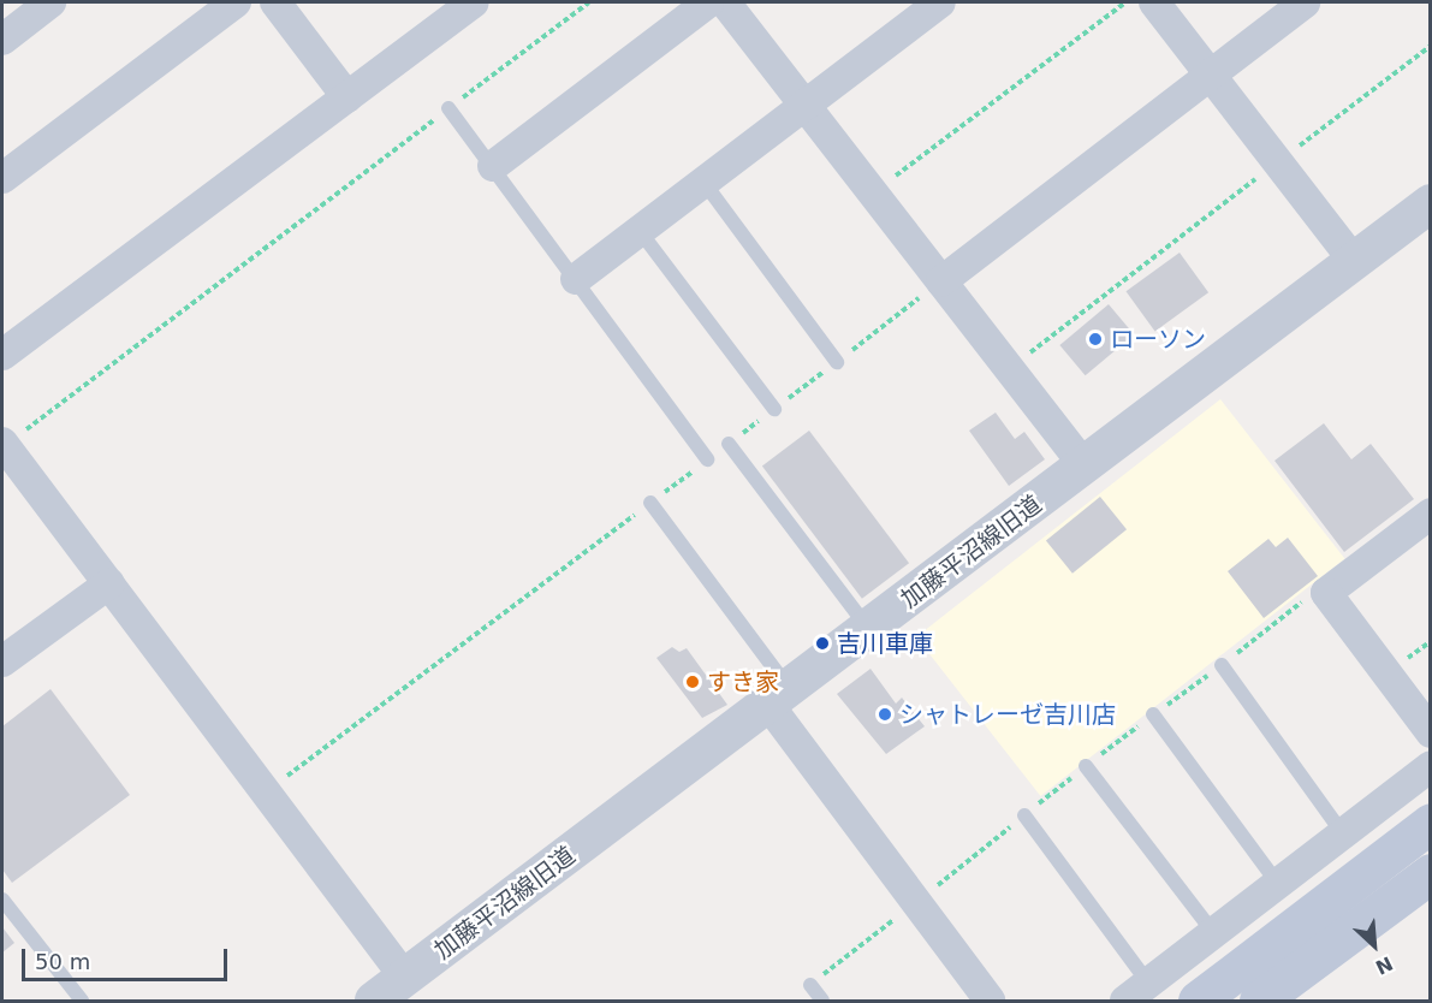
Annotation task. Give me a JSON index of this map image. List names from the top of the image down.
{
  "streets": {
    "street": ["加藤平沼線旧道"]
  },
  "places": [
    "ローソン",
    "吉川車庫",
    "すき家",
    "シャトレーゼ吉川店"
  ],
  "scale_bar": "50 m",
  "north": "bottom right"
}
